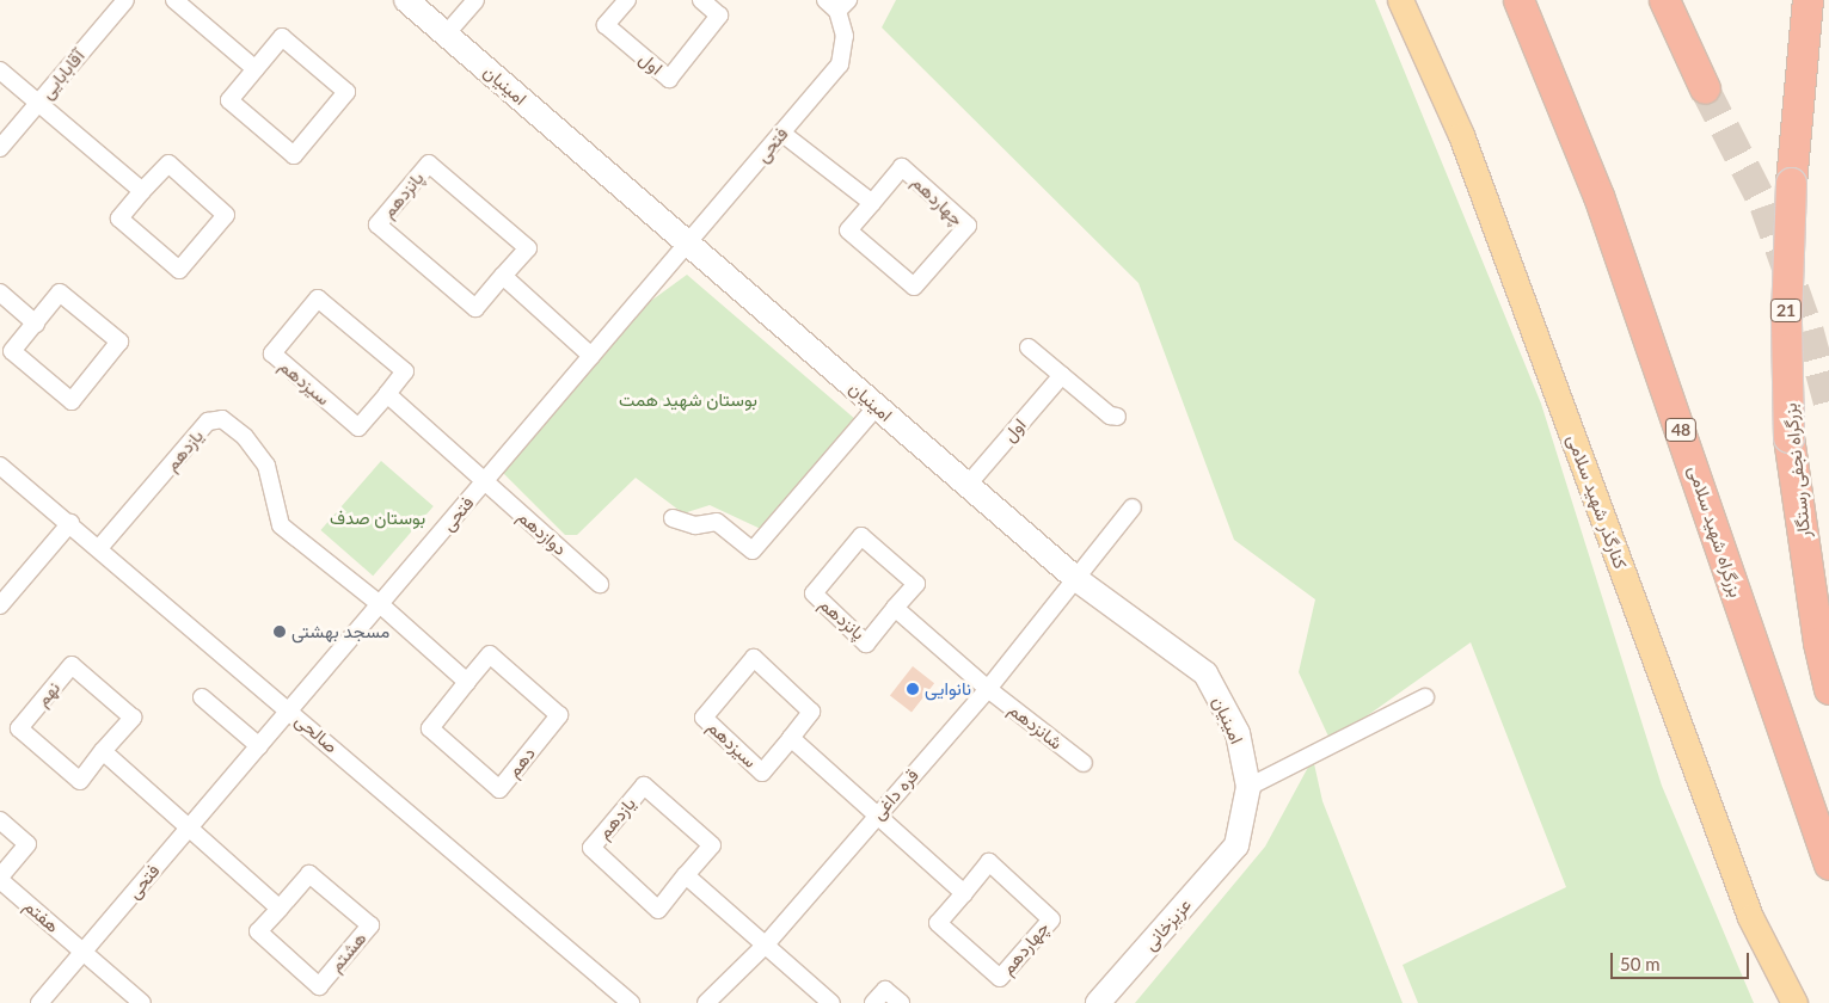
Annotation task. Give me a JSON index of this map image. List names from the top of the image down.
{
  "streets": {
    "highway": [
      "21",
      "48",
      "بزرگراه نجفی رستگار",
      "بزرگراه شهید سلامی"
    ],
    "main road": ["امینیان", "کنارگذر شهید سلامی", "عزیزخانی"],
    "street": [
      "اول",
      "آقابابایی",
      "فتحی",
      "پانزدهم",
      "چهاردهم",
      "سیزدهم",
      "یازدهم",
      "دوازدهم",
      "نهم",
      "شانزدهم",
      "صالحی",
      "دهم",
      "قره داغی",
      "هفتم",
      "هشتم"
    ]
  },
  "crossings": [
    ["اول", "امینیان"],
    ["امینیان", "فتحی"],
    ["امینیان", "قره داغی"],
    ["امینیان", "عزیزخانی"],
    ["فتحی", "یازدهم"],
    ["فتحی", "دوازدهم"],
    ["فتحی", "صالحی"],
    ["فتحی", "هفتم"],
    ["یازدهم", "صالحی"],
    ["شانزدهم", "قره داغی"]
  ],
  "parks": ["بوستان شهید همت", "بوستان صدف"],
  "places": ["مسجد بهشتی", "نانوایی"],
  "scale_bar": "50 m"
}
